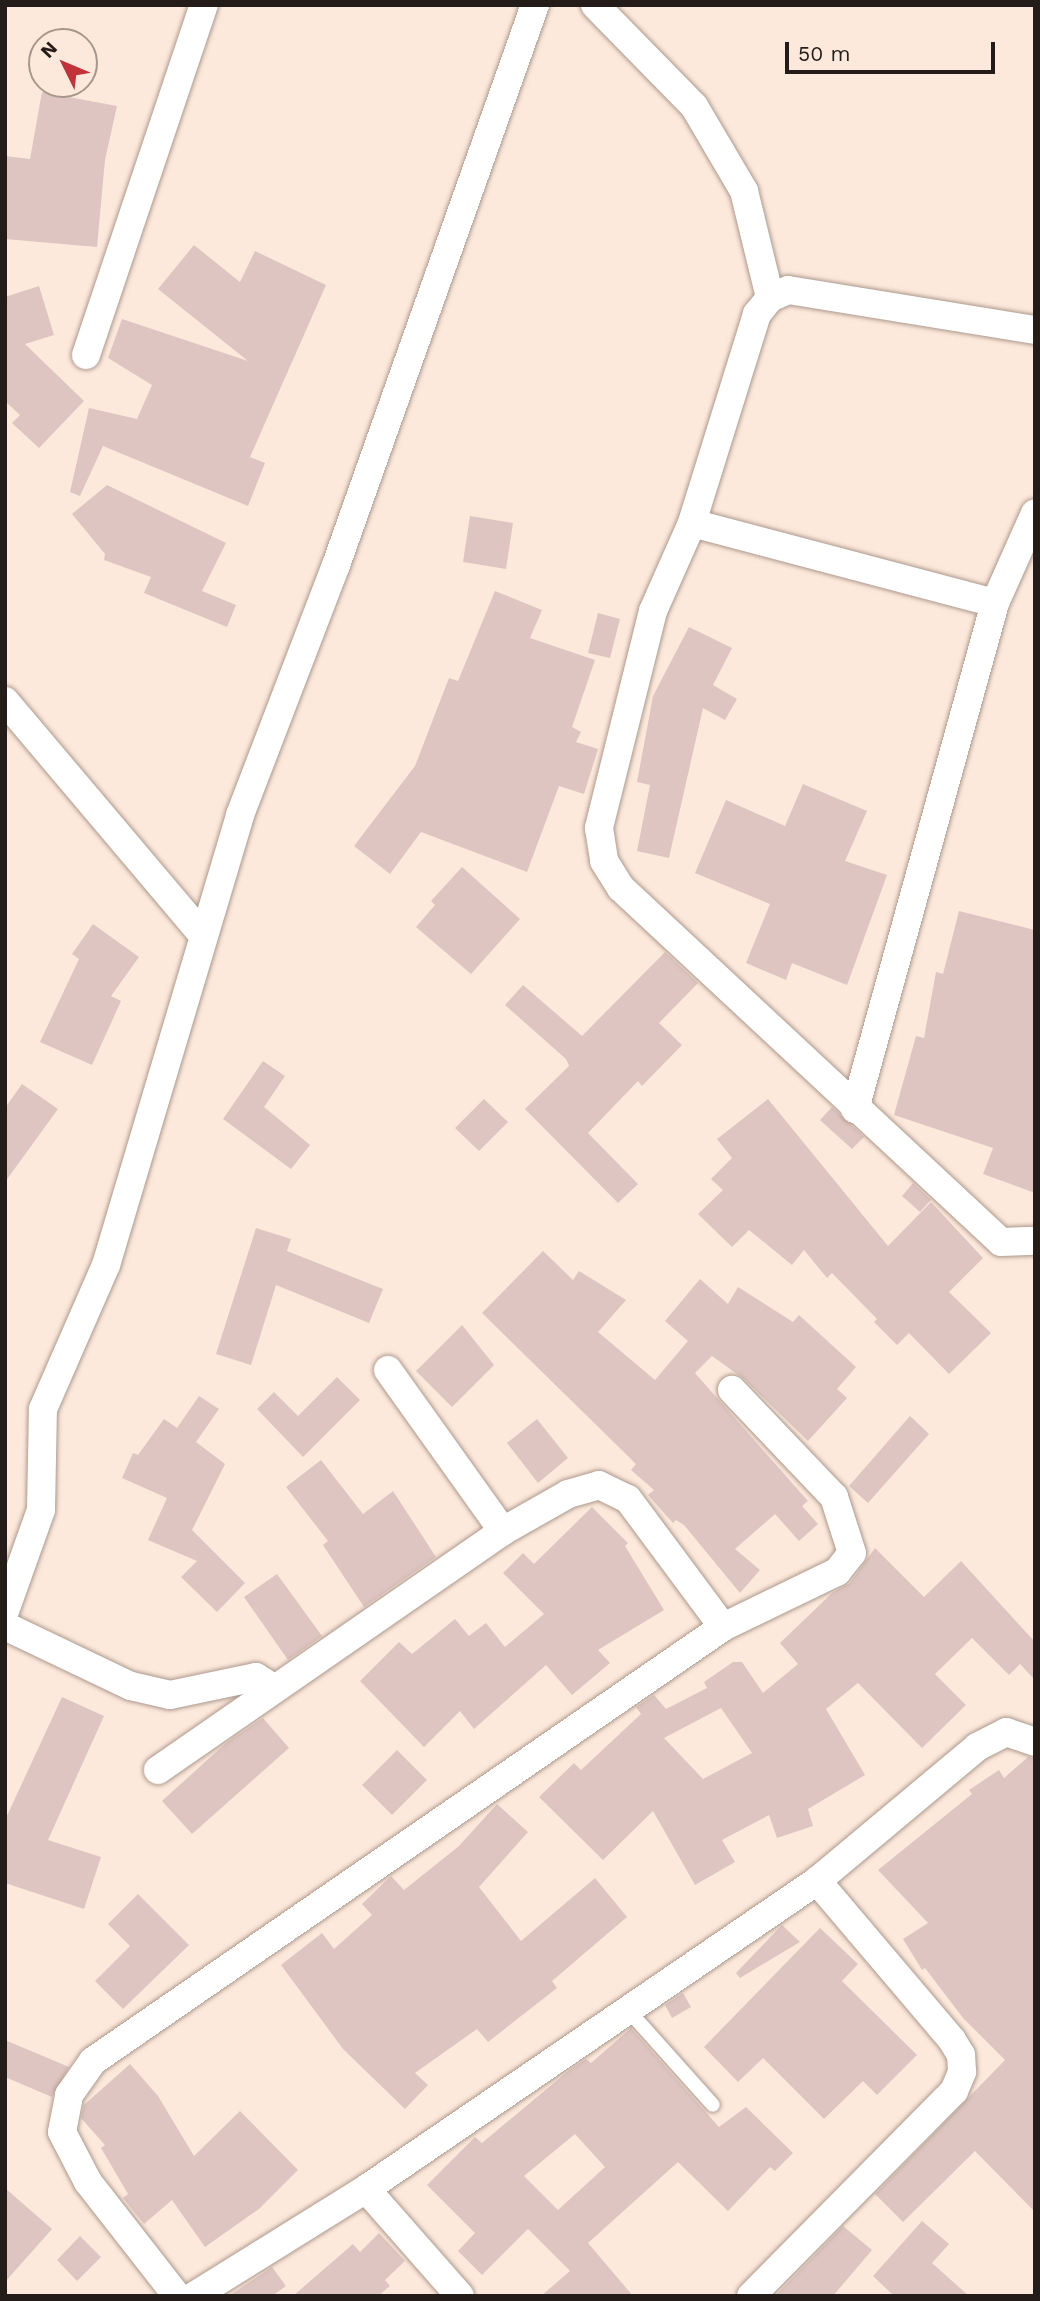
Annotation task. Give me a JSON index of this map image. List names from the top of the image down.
{
  "scale_bar": "50 m",
  "north": "top left"
}
